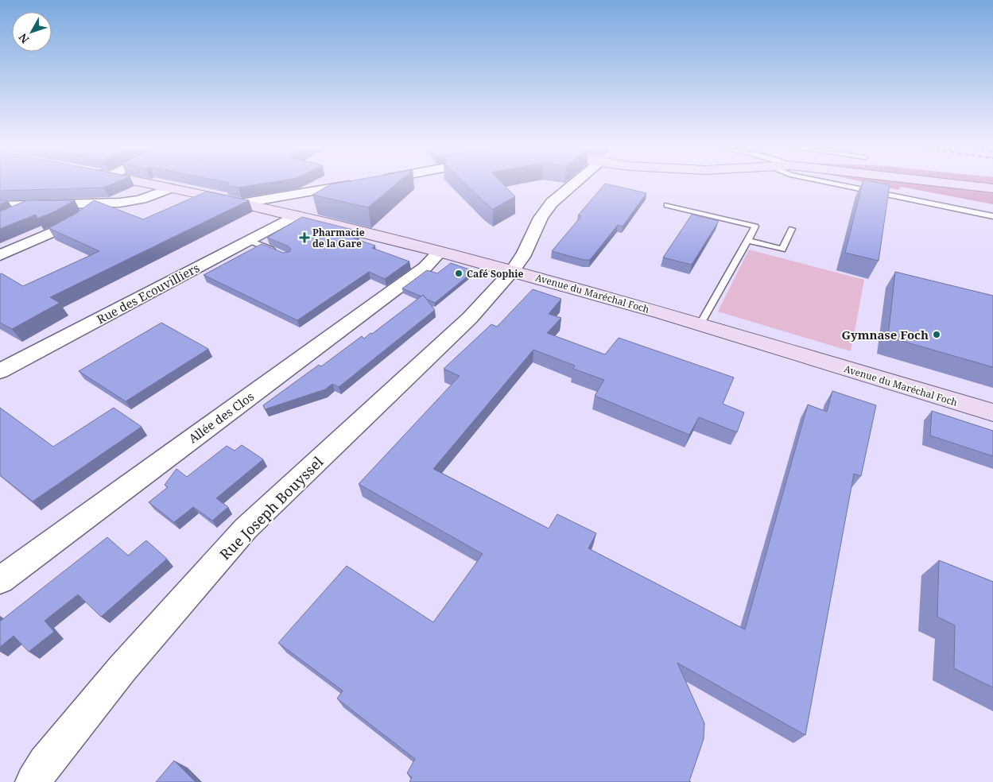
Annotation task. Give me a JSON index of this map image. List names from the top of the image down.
{
  "streets": {
    "main road": ["Avenue du Maréchal Foch"],
    "street": ["Rue des Ecouvilliers", "Allée des Clos", "Rue Joseph Bouyssel"]
  },
  "crossings": [
    ["Rue des Ecouvilliers", "Avenue du Maréchal Foch"],
    ["Avenue du Maréchal Foch", "Allée des Clos"],
    ["Avenue du Maréchal Foch", "Rue Joseph Bouyssel"]
  ],
  "places": {
    "health": ["Pharmacie de la Gare"],
    "other": ["Café Sophie", "Gymnase Foch"]
  },
  "north": "bottom left"
}
